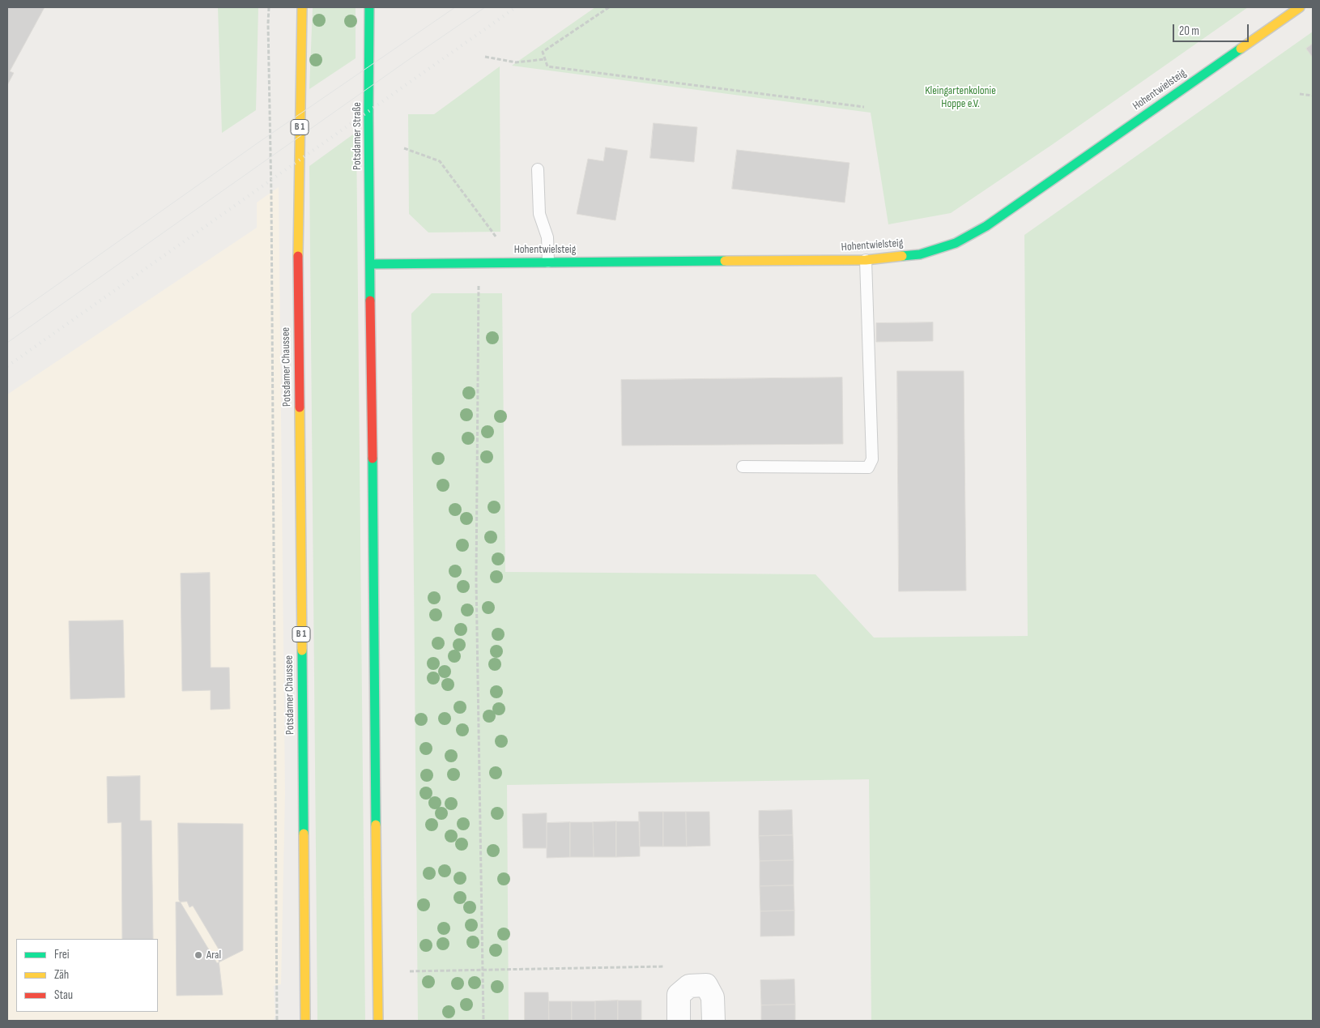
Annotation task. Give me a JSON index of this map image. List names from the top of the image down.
{
  "streets": {
    "main road": [
      "Hohentwielsteig",
      "B 1",
      "Potsdamer Straße",
      "Potsdamer Chaussee"
    ]
  },
  "crossings": [
    ["Hohentwielsteig", "Potsdamer Straße"]
  ],
  "parks": ["Kleingartenkolonie Hoppe e.V."],
  "places": ["Aral"],
  "legend": ["Frei", "Zäh", "Stau"],
  "scale_bar": "20 m"
}
